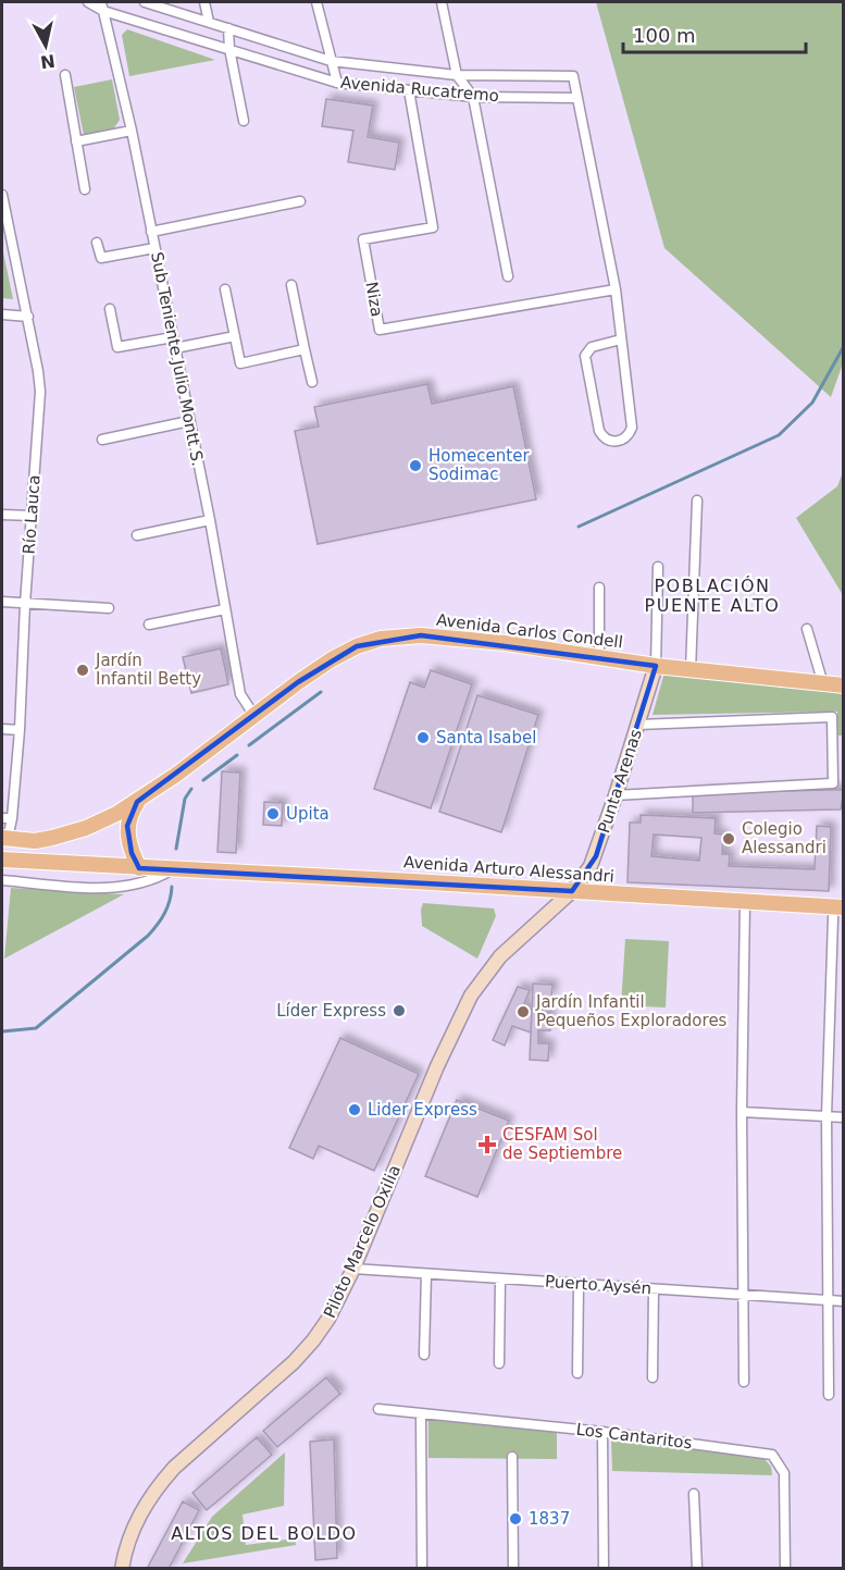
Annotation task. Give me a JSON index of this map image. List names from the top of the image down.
{
  "streets": {
    "main road": ["Avenida Carlos Condell", "Avenida Arturo Alessandri"],
    "street": [
      "Avenida Rucatremo",
      "Niza",
      "Sub Teniente Julio Montt S.",
      "Río Lauca",
      "Punta Arenas",
      "Piloto Marcelo Oxilia",
      "Puerto Aysén",
      "Los Cantaritos"
    ]
  },
  "crossings": [
    ["Avenida Rucatremo", "Niza"],
    ["Avenida Rucatremo", "Sub Teniente Julio Montt S."],
    ["Sub Teniente Julio Montt S.", "Avenida Carlos Condell"],
    ["Avenida Carlos Condell", "Punta Arenas"],
    ["Punta Arenas", "Avenida Arturo Alessandri"],
    ["Punta Arenas", "Piloto Marcelo Oxilia"],
    ["Avenida Arturo Alessandri", "Piloto Marcelo Oxilia"],
    ["Piloto Marcelo Oxilia", "Puerto Aysén"]
  ],
  "districts": ["POBLACIÓN PUENTE ALTO", "ALTOS DEL BOLDO"],
  "places": {
    "other": [
      "Homecenter Sodimac",
      "Jardín Infantil Betty",
      "Santa Isabel",
      "Upita",
      "Colegio Alessandri",
      "Líder Express",
      "Jardín Infantil Pequeños Exploradores",
      "Lider Express",
      "1837"
    ],
    "health": ["CESFAM Sol de Septiembre"]
  },
  "scale_bar": "100 m",
  "north": "bottom"
}
